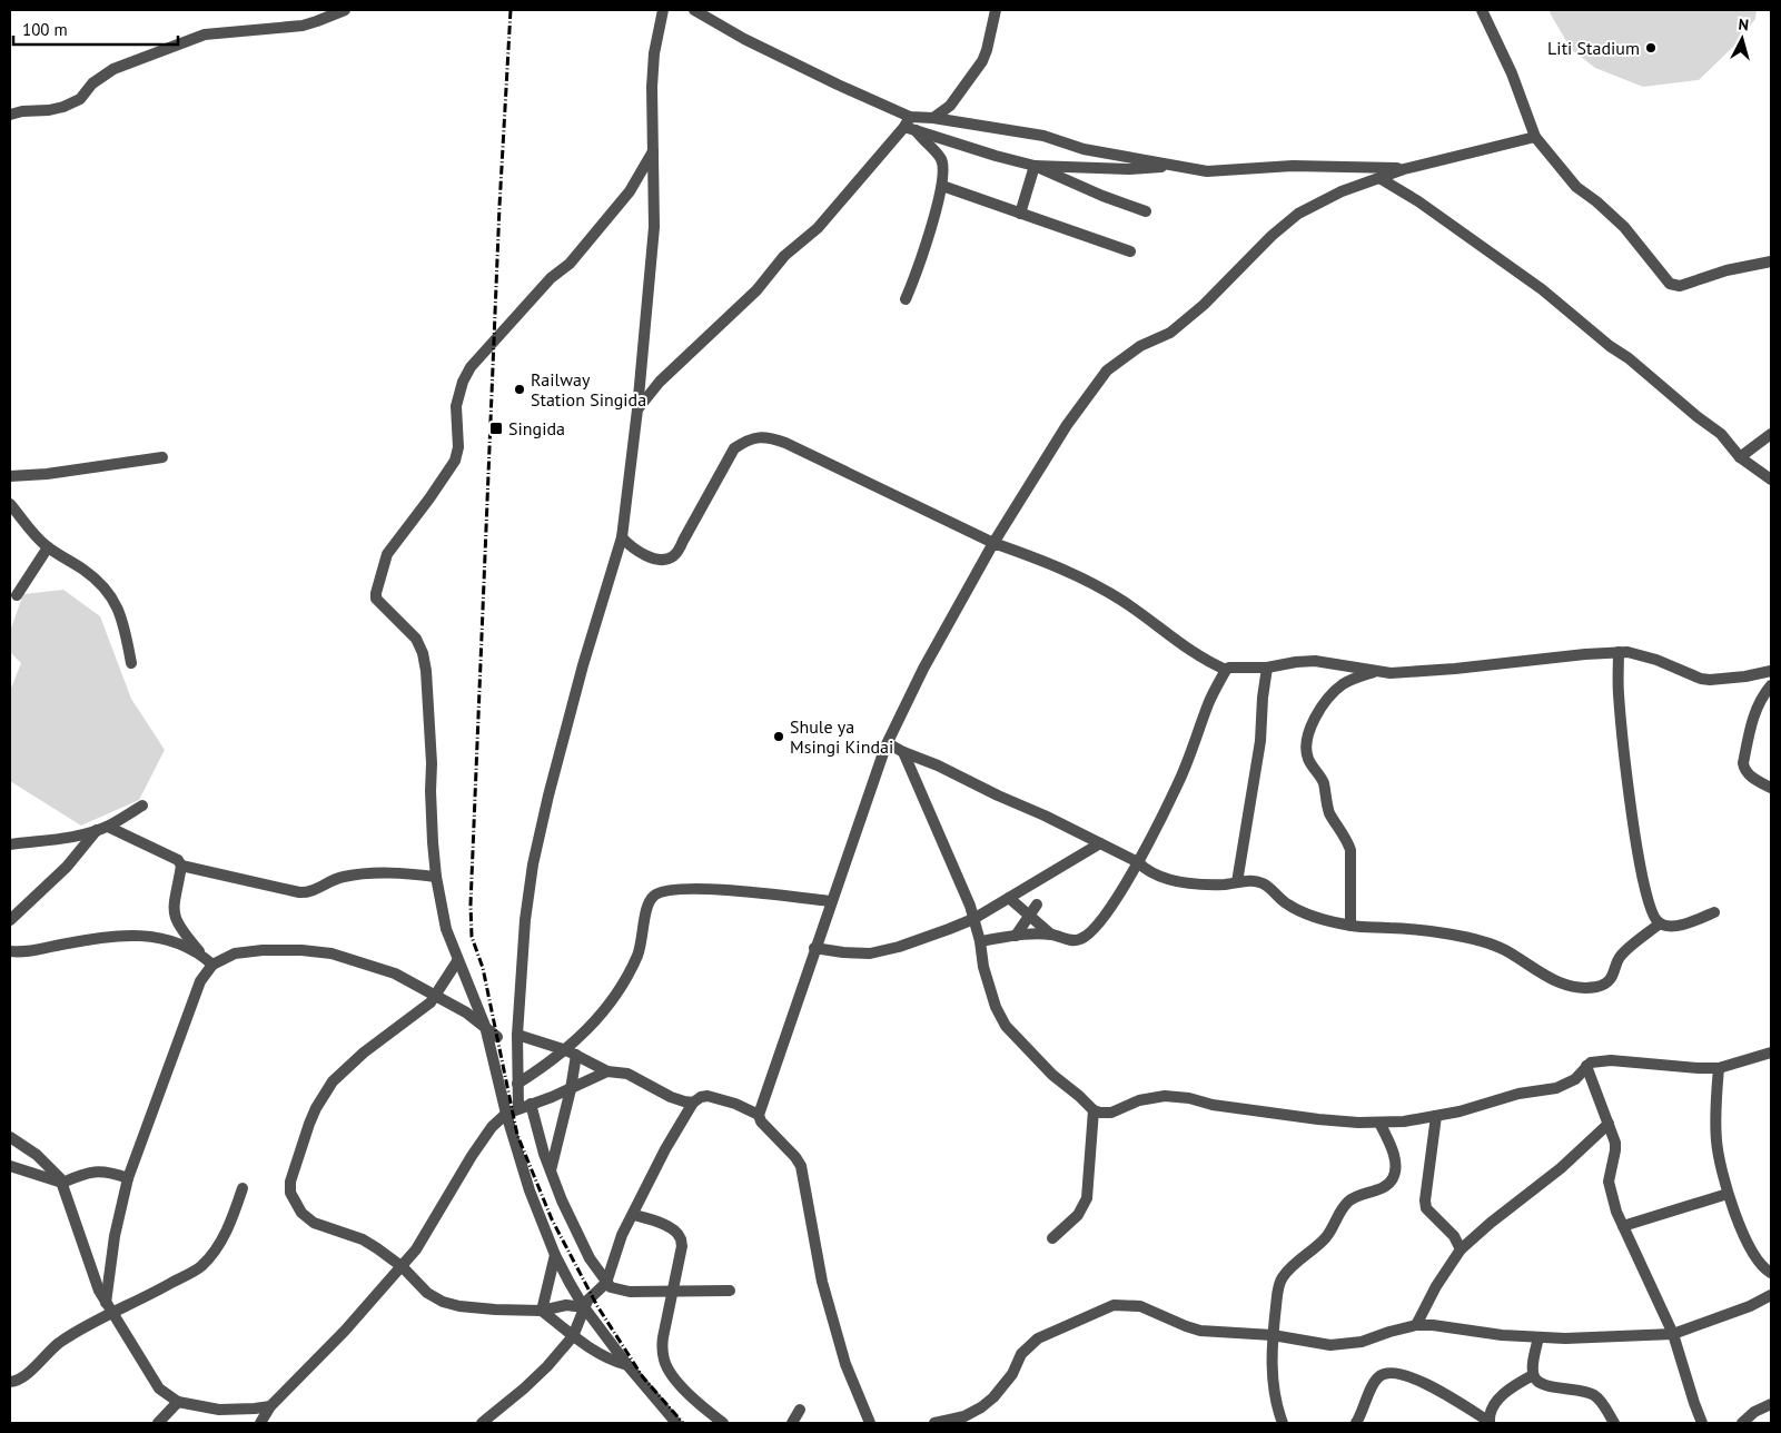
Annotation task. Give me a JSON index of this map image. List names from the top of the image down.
{
  "places": {
    "other": ["Liti Stadium", "Railway Station Singida", "Shule ya Msingi Kindai"],
    "transit": ["Singida"]
  },
  "scale_bar": "100 m",
  "north": "top"
}
